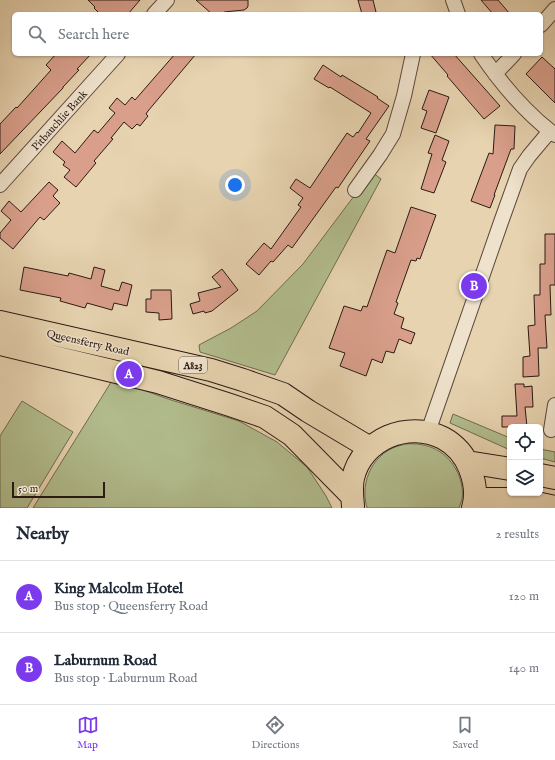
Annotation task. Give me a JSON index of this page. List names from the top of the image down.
{
  "streets": {
    "main road": ["Queensferry Road", "A823"],
    "street": ["Pitbauchlie Bank"]
  },
  "crossings": [
    ["Queensferry Road", "A823"]
  ],
  "scale_bar": "50 m",
  "page": {
    "search": "Search here",
    "pins": ["B", "A"],
    "scale": "50 m",
    "heading": ["Nearby", "2 results"],
    "list": [
      {
        "mark": "A",
        "name": "King Malcolm Hotel",
        "note": "Bus stop · Queensferry Road",
        "value": "120 m"
      },
      {
        "mark": "B",
        "name": "Laburnum Road",
        "note": "Bus stop · Laburnum Road",
        "value": "140 m"
      }
    ],
    "nav": ["Map", "Directions", "Saved"]
  }
}
